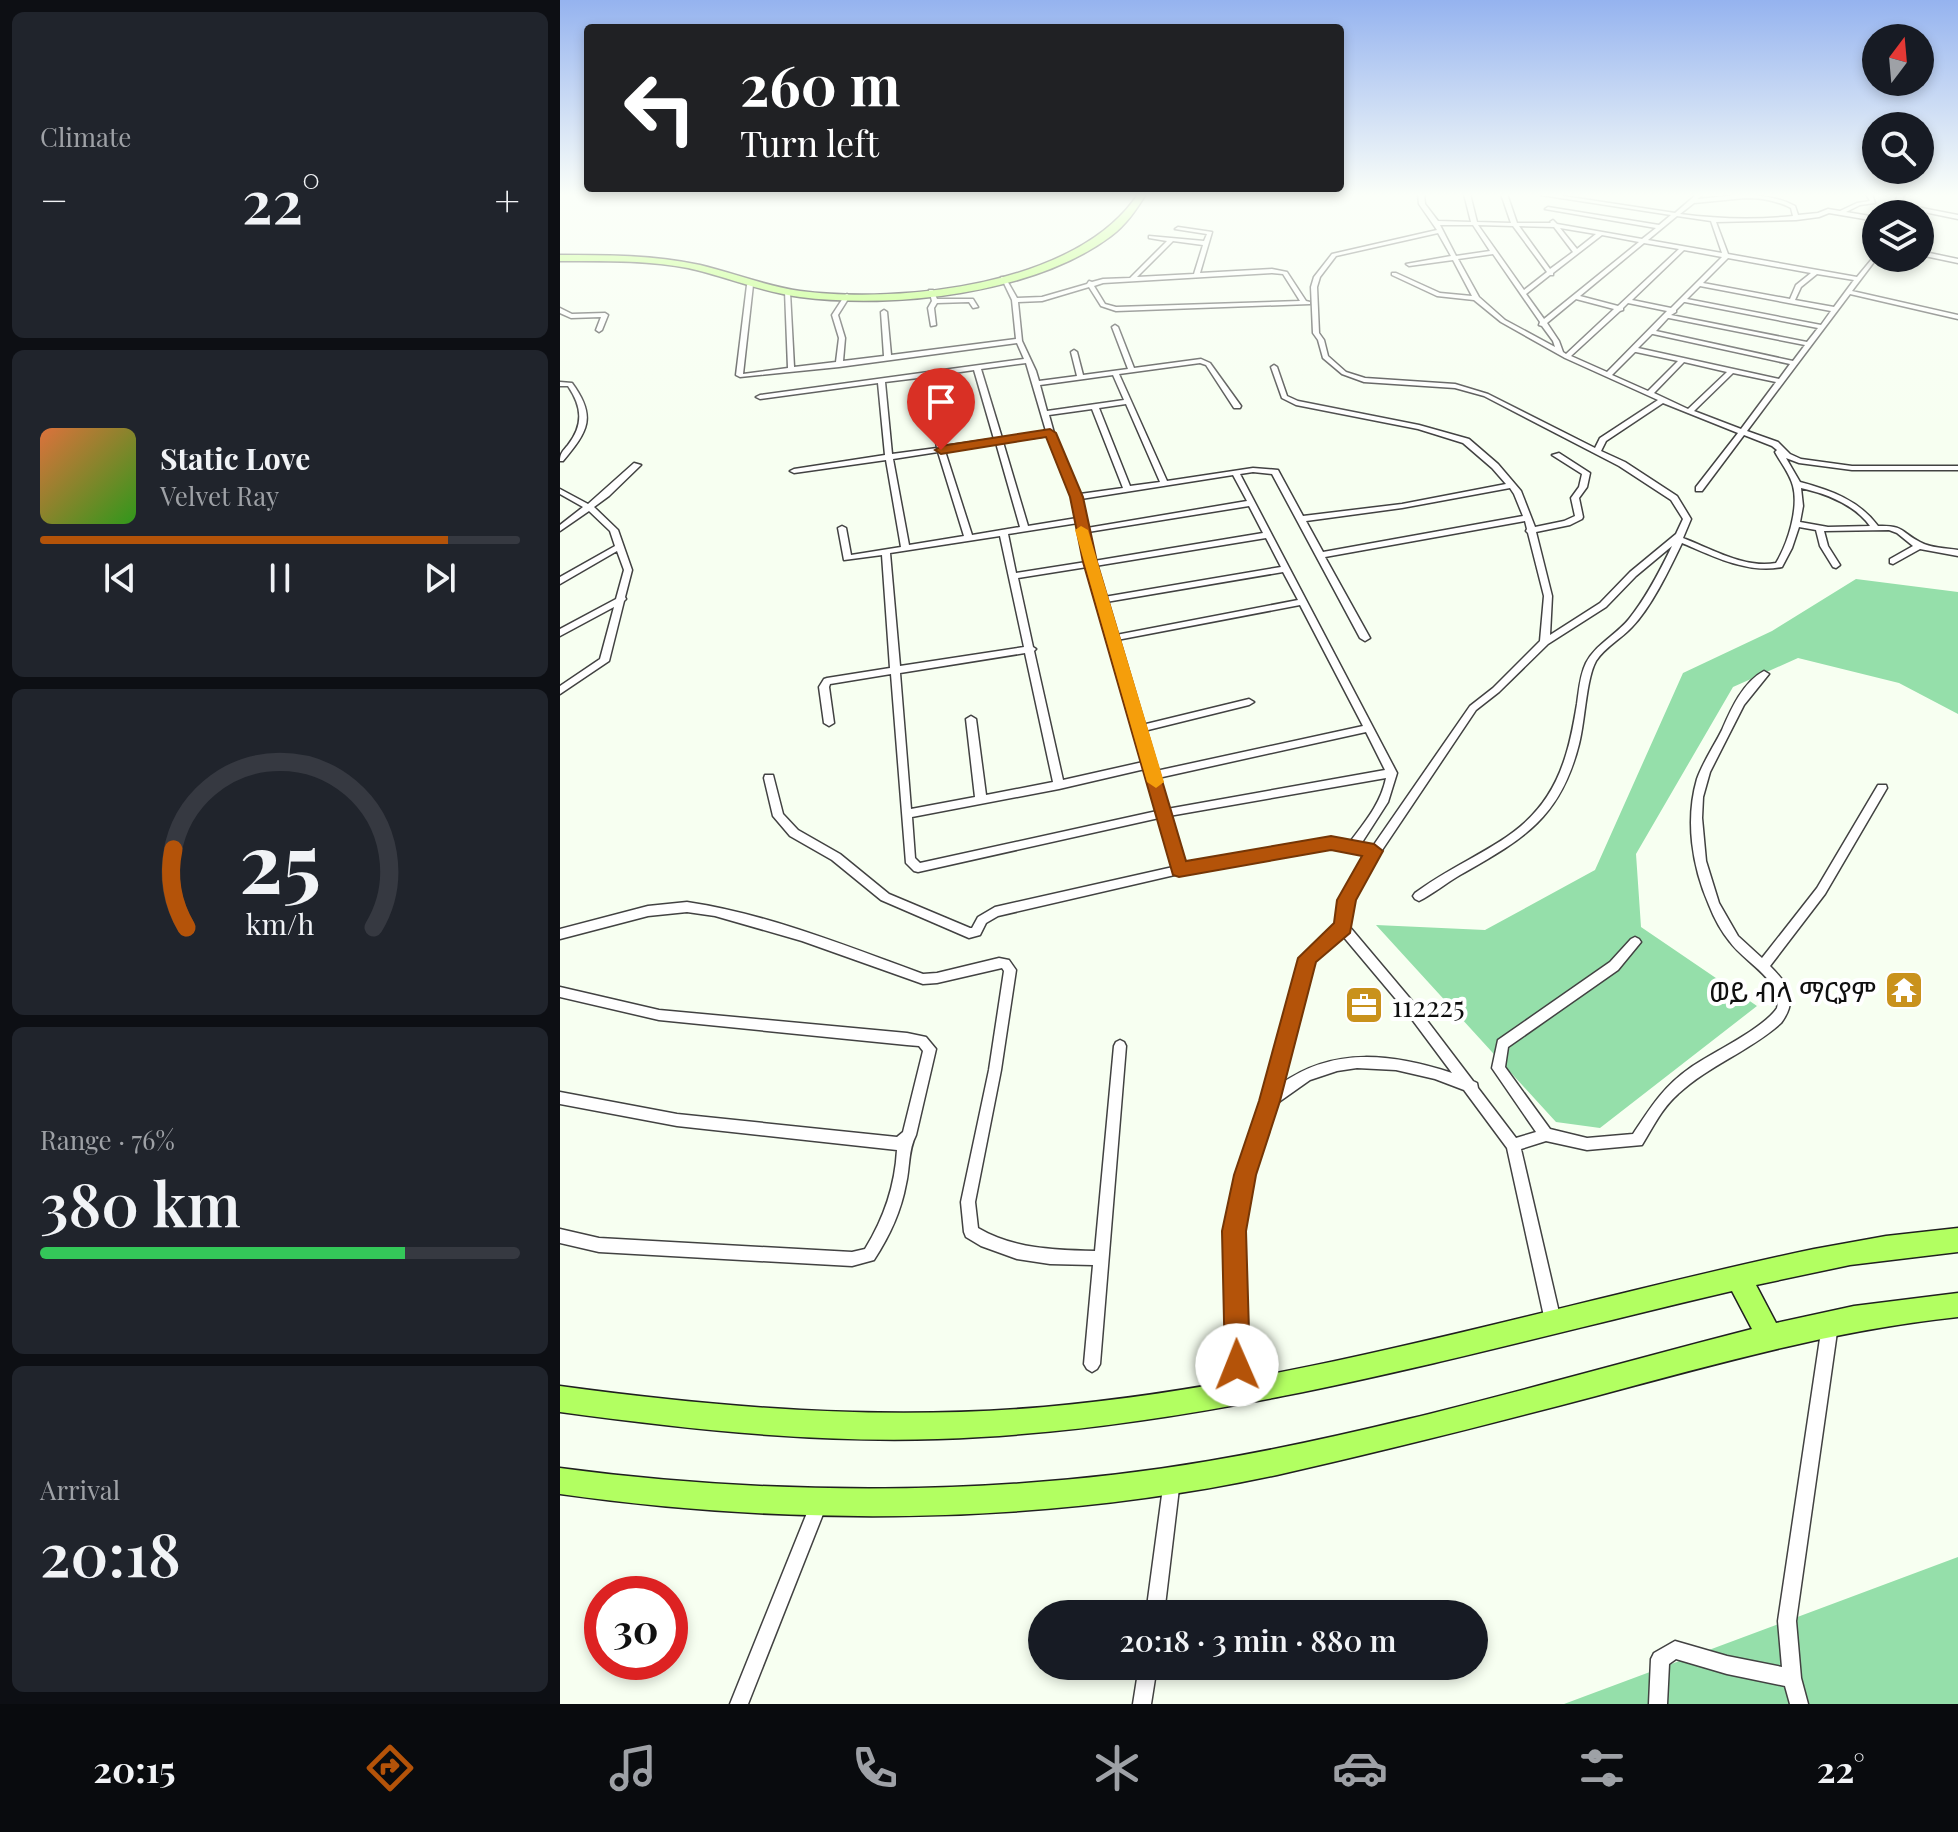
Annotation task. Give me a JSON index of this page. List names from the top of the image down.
{
  "places": {
    "temple": ["ወይ ብላ ማርያም"],
    "office": ["112225"]
  },
  "north": "top",
  "page": {
    "tile": [
      "Climate",
      ["Range · 76%", "380 km"],
      ["Arrival", "20:18"]
    ],
    "turn": ["260 m", "Turn left"],
    "heat": ["−", "22°", "+"],
    "song": ["Static Love", "Velvet Ray"],
    "limit": "30",
    "trip": "20:18 · 3 min · 880 m",
    "tabs": ["20:15", "22°"],
    "gauge": ["25", "km/h"]
  }
}
